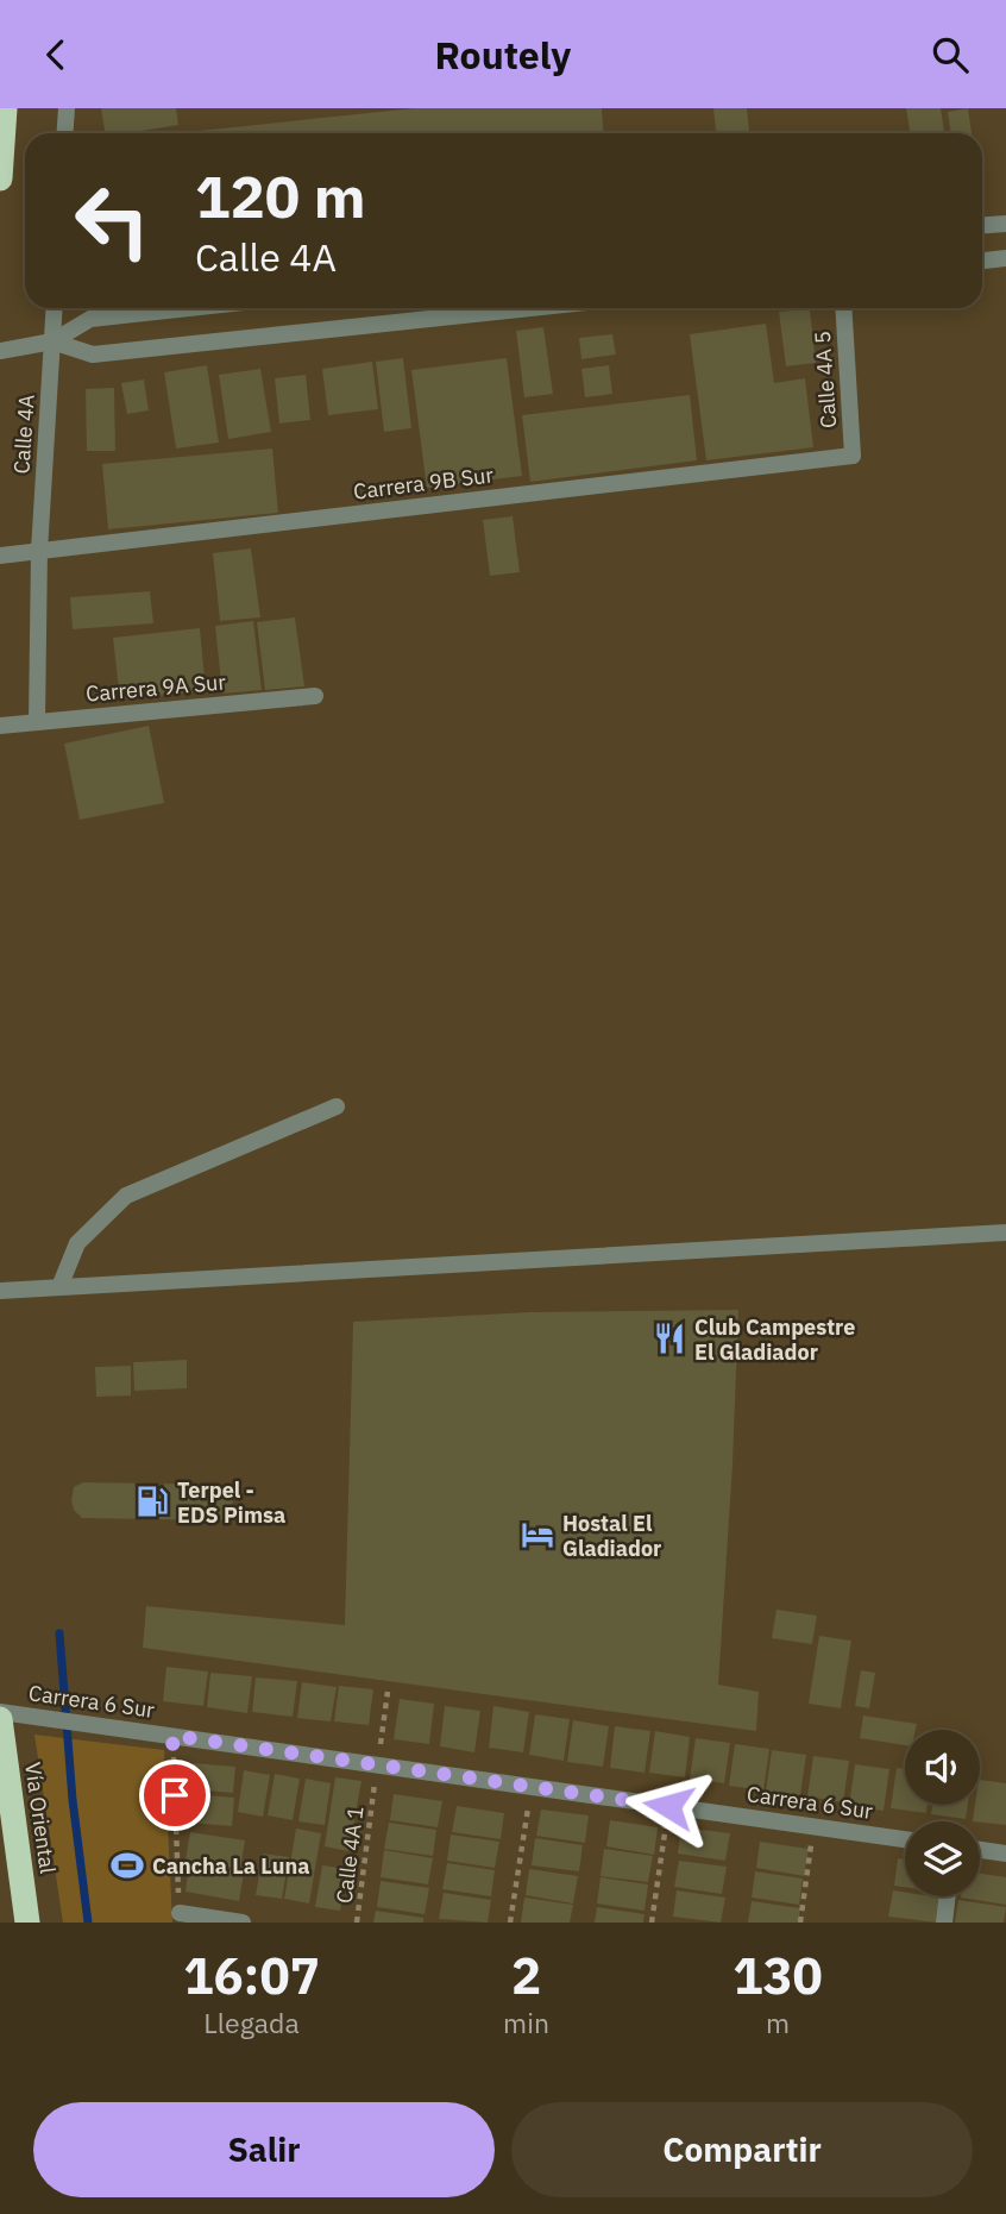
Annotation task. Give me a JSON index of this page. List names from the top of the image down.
{
  "streets": {
    "highway": ["Vía Oriental"],
    "street": [
      "Calle 4A 5",
      "Calle 4A",
      "Carrera 9B Sur",
      "Carrera 9A Sur",
      "Carrera 6 Sur"
    ],
    "path": ["Calle 4A 1"]
  },
  "crossings": [
    ["Calle 4A 5", "Carrera 9B Sur"],
    ["Calle 4A", "Carrera 9B Sur"],
    ["Calle 4A", "Carrera 9A Sur"],
    ["Carrera 6 Sur", "Calle 4A 1"]
  ],
  "places": {
    "restaurant": ["Club Campestre El Gladiador"],
    "fuel station": ["Terpel - EDS Pimsa"],
    "hotel": ["Hostal El Gladiador"],
    "sports": ["Cancha La Luna"]
  },
  "page": {
    "header": "Routely",
    "turn": ["120 m", "Calle 4A"],
    "eta": [
      "16:07",
      "Llegada",
      "2",
      "min",
      "130",
      "m"
    ],
    "buttons": ["Salir", "Compartir"]
  }
}
